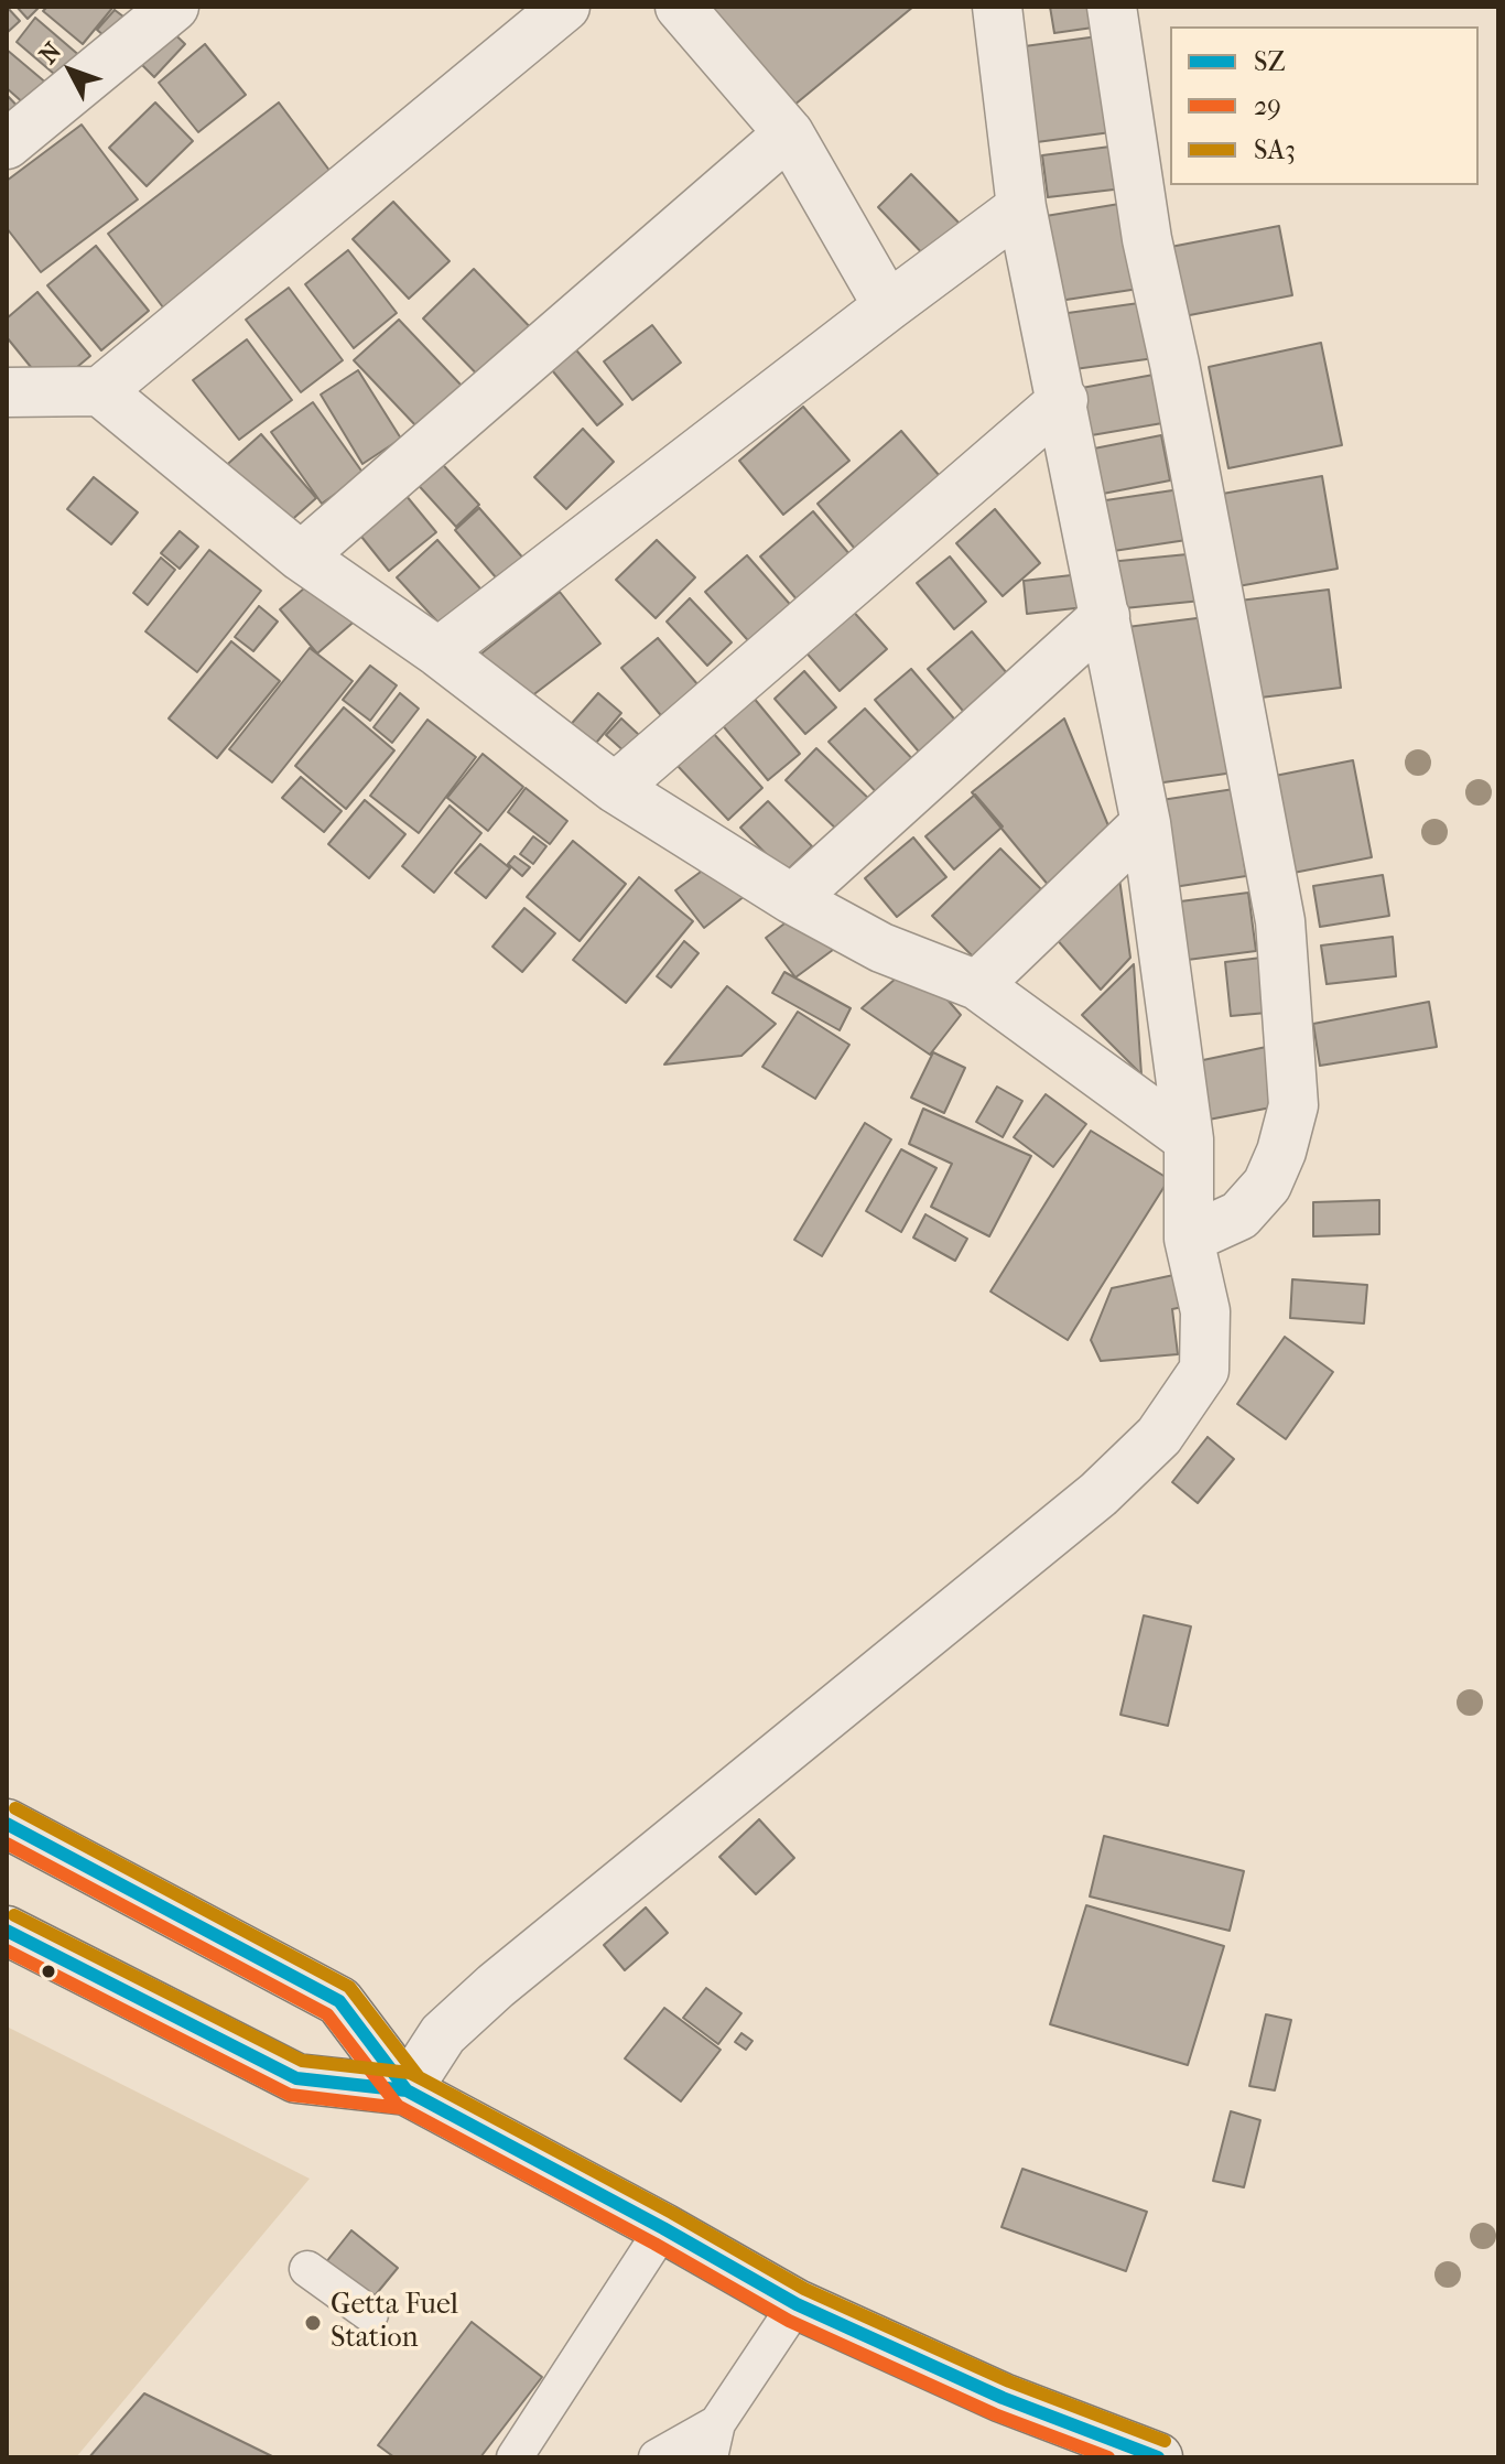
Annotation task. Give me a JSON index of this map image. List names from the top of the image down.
{
  "places": ["Getta Fuel Station"],
  "lines": ["transit line SA3", "transit line SZ", "transit line 29"],
  "legend": ["SZ", "29", "SA3"],
  "north": "top left"
}
